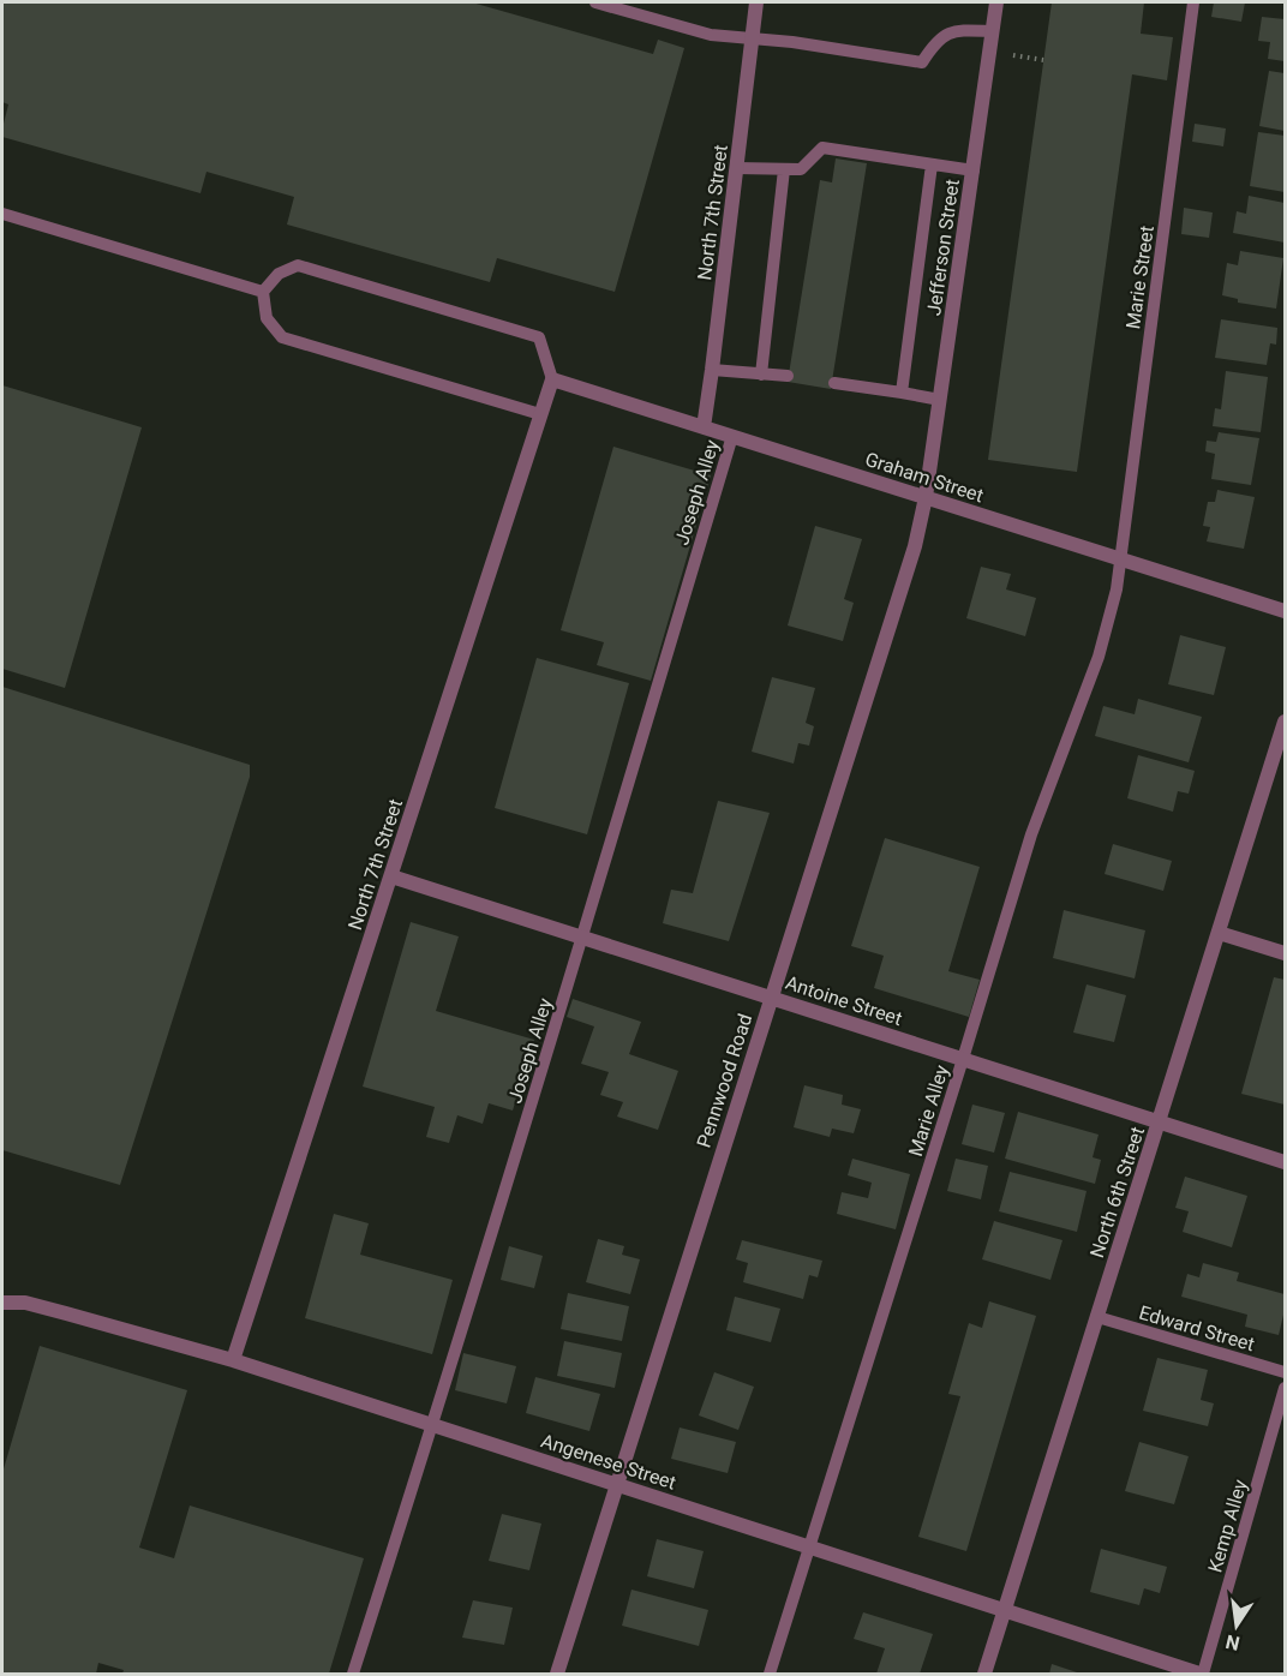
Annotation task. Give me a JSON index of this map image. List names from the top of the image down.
{
  "streets": {
    "street": [
      "North 7th Street",
      "Jefferson Street",
      "Graham Street",
      "Antoine Street",
      "Pennwood Road",
      "North 6th Street",
      "Angenese Street"
    ],
    "lane": [
      "Marie Street",
      "Joseph Alley",
      "Marie Alley",
      "Edward Street",
      "Kemp Alley"
    ]
  },
  "crossings": [
    ["North 7th Street", "Graham Street"],
    ["North 7th Street", "Antoine Street"],
    ["North 7th Street", "Angenese Street"],
    ["Jefferson Street", "Graham Street"],
    ["Jefferson Street", "Pennwood Road"],
    ["Marie Street", "Graham Street"],
    ["Marie Street", "Marie Alley"],
    ["Graham Street", "Joseph Alley"],
    ["Graham Street", "Pennwood Road"],
    ["Graham Street", "Marie Alley"],
    ["Joseph Alley", "Antoine Street"],
    ["Joseph Alley", "Angenese Street"],
    ["Antoine Street", "Pennwood Road"],
    ["Antoine Street", "Marie Alley"],
    ["Antoine Street", "North 6th Street"],
    ["Pennwood Road", "Angenese Street"],
    ["Marie Alley", "Angenese Street"],
    ["North 6th Street", "Edward Street"],
    ["North 6th Street", "Angenese Street"],
    ["Angenese Street", "Kemp Alley"]
  ],
  "north": "bottom"
}
